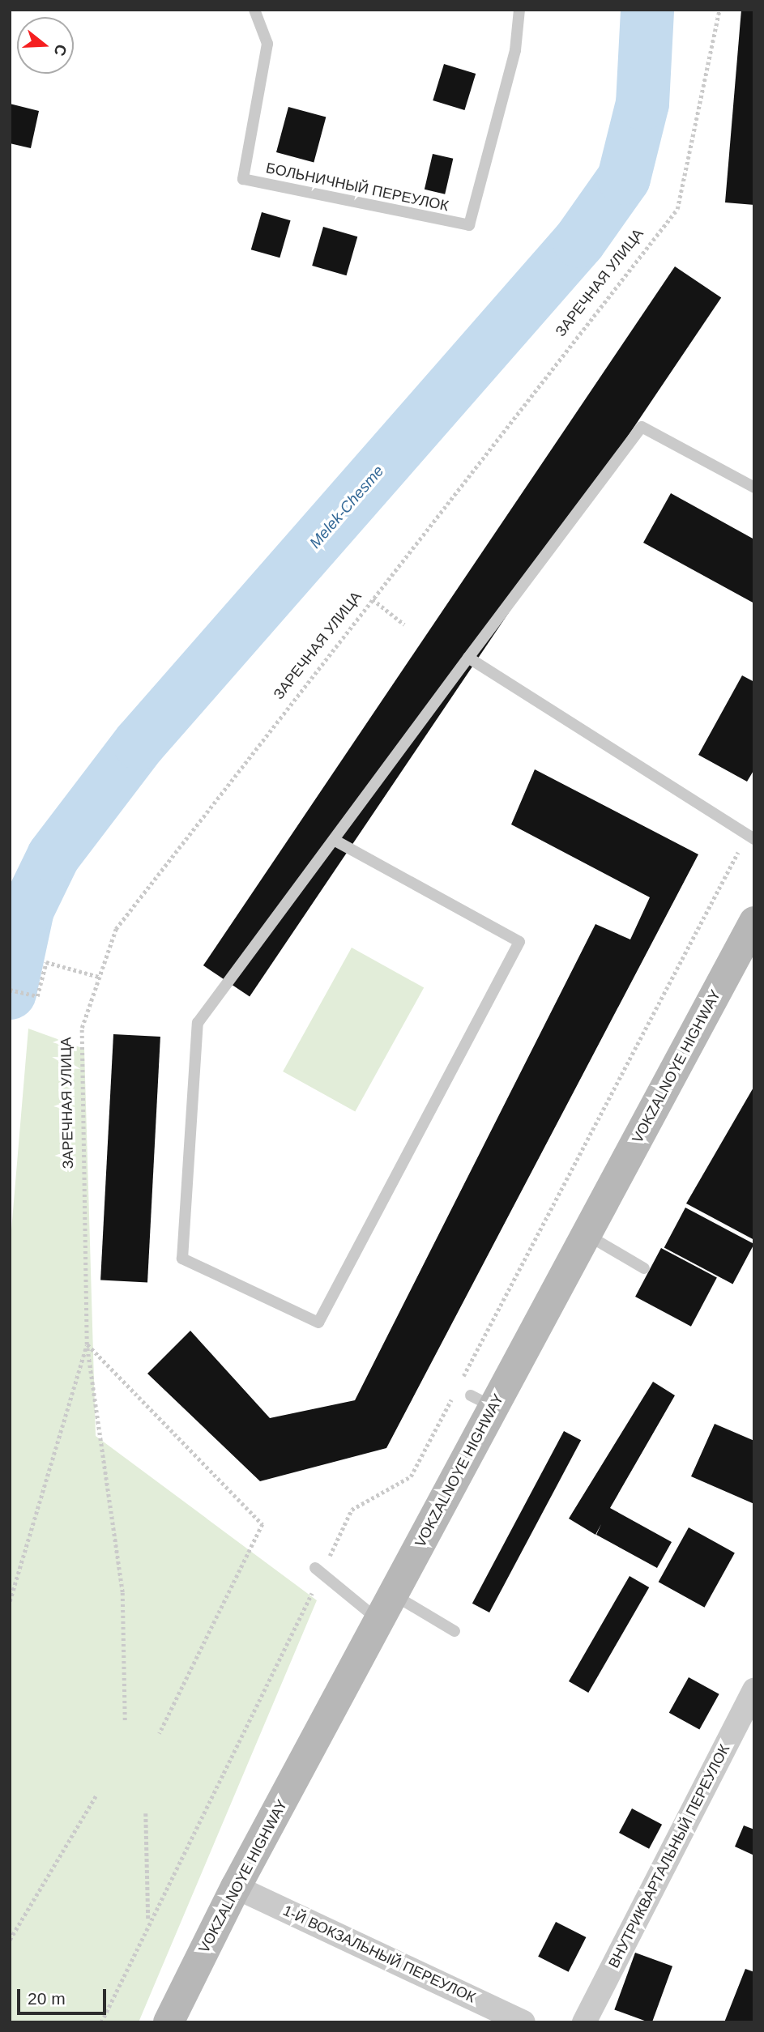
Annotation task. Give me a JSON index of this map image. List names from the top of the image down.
{
  "streets": {
    "main road": ["VOKZALNOYE HIGHWAY"],
    "street": ["ВНУТРИКВАРТАЛЬНЫЙ ПЕРЕУЛОК", "1-Й ВОКЗАЛЬНЫЙ ПЕРЕУЛОК"],
    "lane": ["БОЛЬНИЧНЫЙ ПЕРЕУЛОК"],
    "path": ["ЗАРЕЧНАЯ УЛИЦА"]
  },
  "crossings": [
    ["VOKZALNOYE HIGHWAY", "1-Й ВОКЗАЛЬНЫЙ ПЕРЕУЛОК"]
  ],
  "water": ["Melek-Chesme"],
  "scale_bar": "20 m",
  "north": "right"
}
